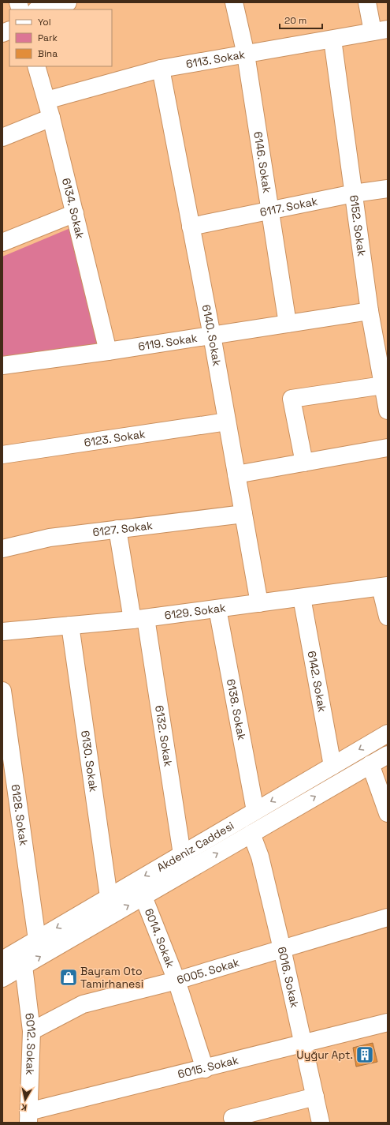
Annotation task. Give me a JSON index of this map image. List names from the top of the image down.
{
  "streets": {
    "street": [
      "6113. Sokak",
      "6146. Sokak",
      "6117. Sokak",
      "6134. Sokak",
      "6152. Sokak",
      "6140. Sokak",
      "6119. Sokak",
      "6123. Sokak",
      "6127. Sokak",
      "6129. Sokak",
      "6142. Sokak",
      "6138. Sokak",
      "6132. Sokak",
      "6130. Sokak",
      "6128. Sokak",
      "Akdeniz Caddesi",
      "6014. Sokak",
      "6005. Sokak",
      "6016. Sokak",
      "6012. Sokak",
      "6015. Sokak"
    ]
  },
  "crossings": [
    ["6113. Sokak", "6146. Sokak"],
    ["6113. Sokak", "6134. Sokak"],
    ["6113. Sokak", "6152. Sokak"],
    ["6113. Sokak", "6140. Sokak"],
    ["6146. Sokak", "6117. Sokak"],
    ["6146. Sokak", "6119. Sokak"],
    ["6117. Sokak", "6152. Sokak"],
    ["6117. Sokak", "6140. Sokak"],
    ["6134. Sokak", "6119. Sokak"],
    ["6152. Sokak", "6119. Sokak"],
    ["6140. Sokak", "6119. Sokak"],
    ["6140. Sokak", "6123. Sokak"],
    ["6140. Sokak", "6127. Sokak"],
    ["6140. Sokak", "6129. Sokak"],
    ["6127. Sokak", "6132. Sokak"],
    ["6129. Sokak", "6142. Sokak"],
    ["6129. Sokak", "6138. Sokak"],
    ["6129. Sokak", "6132. Sokak"],
    ["6129. Sokak", "6130. Sokak"],
    ["6142. Sokak", "Akdeniz Caddesi"],
    ["6138. Sokak", "Akdeniz Caddesi"],
    ["6132. Sokak", "Akdeniz Caddesi"],
    ["6130. Sokak", "Akdeniz Caddesi"],
    ["6128. Sokak", "Akdeniz Caddesi"],
    ["Akdeniz Caddesi", "6014. Sokak"],
    ["Akdeniz Caddesi", "6016. Sokak"],
    ["Akdeniz Caddesi", "6012. Sokak"],
    ["6014. Sokak", "6005. Sokak"],
    ["6014. Sokak", "6015. Sokak"],
    ["6005. Sokak", "6016. Sokak"],
    ["6005. Sokak", "6012. Sokak"],
    ["6016. Sokak", "6015. Sokak"],
    ["6012. Sokak", "6015. Sokak"]
  ],
  "places": {
    "shop": ["Bayram Oto Tamirhanesi"],
    "building": ["Uyğur Apt."]
  },
  "legend": ["Yol", "Park", "Bina"],
  "scale_bar": "20 m",
  "north": "bottom"
}
